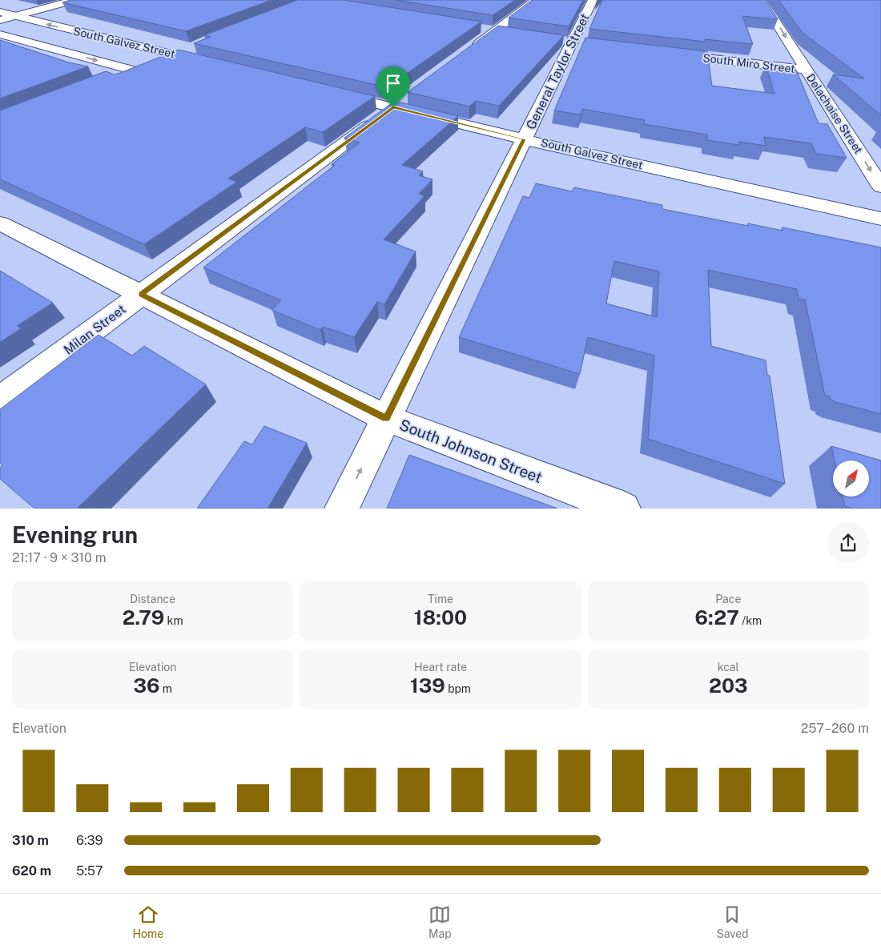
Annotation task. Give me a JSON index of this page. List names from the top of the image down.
{
  "streets": {
    "street": [
      "South Galvez Street",
      "South Miro Street",
      "General Taylor Street",
      "Delachaise Street",
      "Milan Street",
      "South Johnson Street"
    ]
  },
  "crossings": [
    ["South Galvez Street", "General Taylor Street"],
    ["South Galvez Street", "Milan Street"],
    ["South Miro Street", "Delachaise Street"],
    ["General Taylor Street", "South Johnson Street"],
    ["Milan Street", "South Johnson Street"]
  ],
  "one_way": ["Delachaise Street"],
  "north": "top right",
  "page": {
    "heading": ["Evening run", "21:17 · 9 × 310 m"],
    "stats": [
      ["Distance", "2.79 km"],
      ["Time", "18:00"],
      ["Pace", "6:27 /km"],
      ["Elevation", "36 m"],
      ["Heart rate", "139 bpm"],
      ["kcal", "203"]
    ],
    "chart": ["Elevation", "257–260 m"],
    "list": [
      {
        "name": "310 m",
        "note": "6:39"
      },
      {
        "name": "620 m",
        "note": "5:57"
      }
    ],
    "tabs": ["Home", "Map", "Saved"]
  }
}
